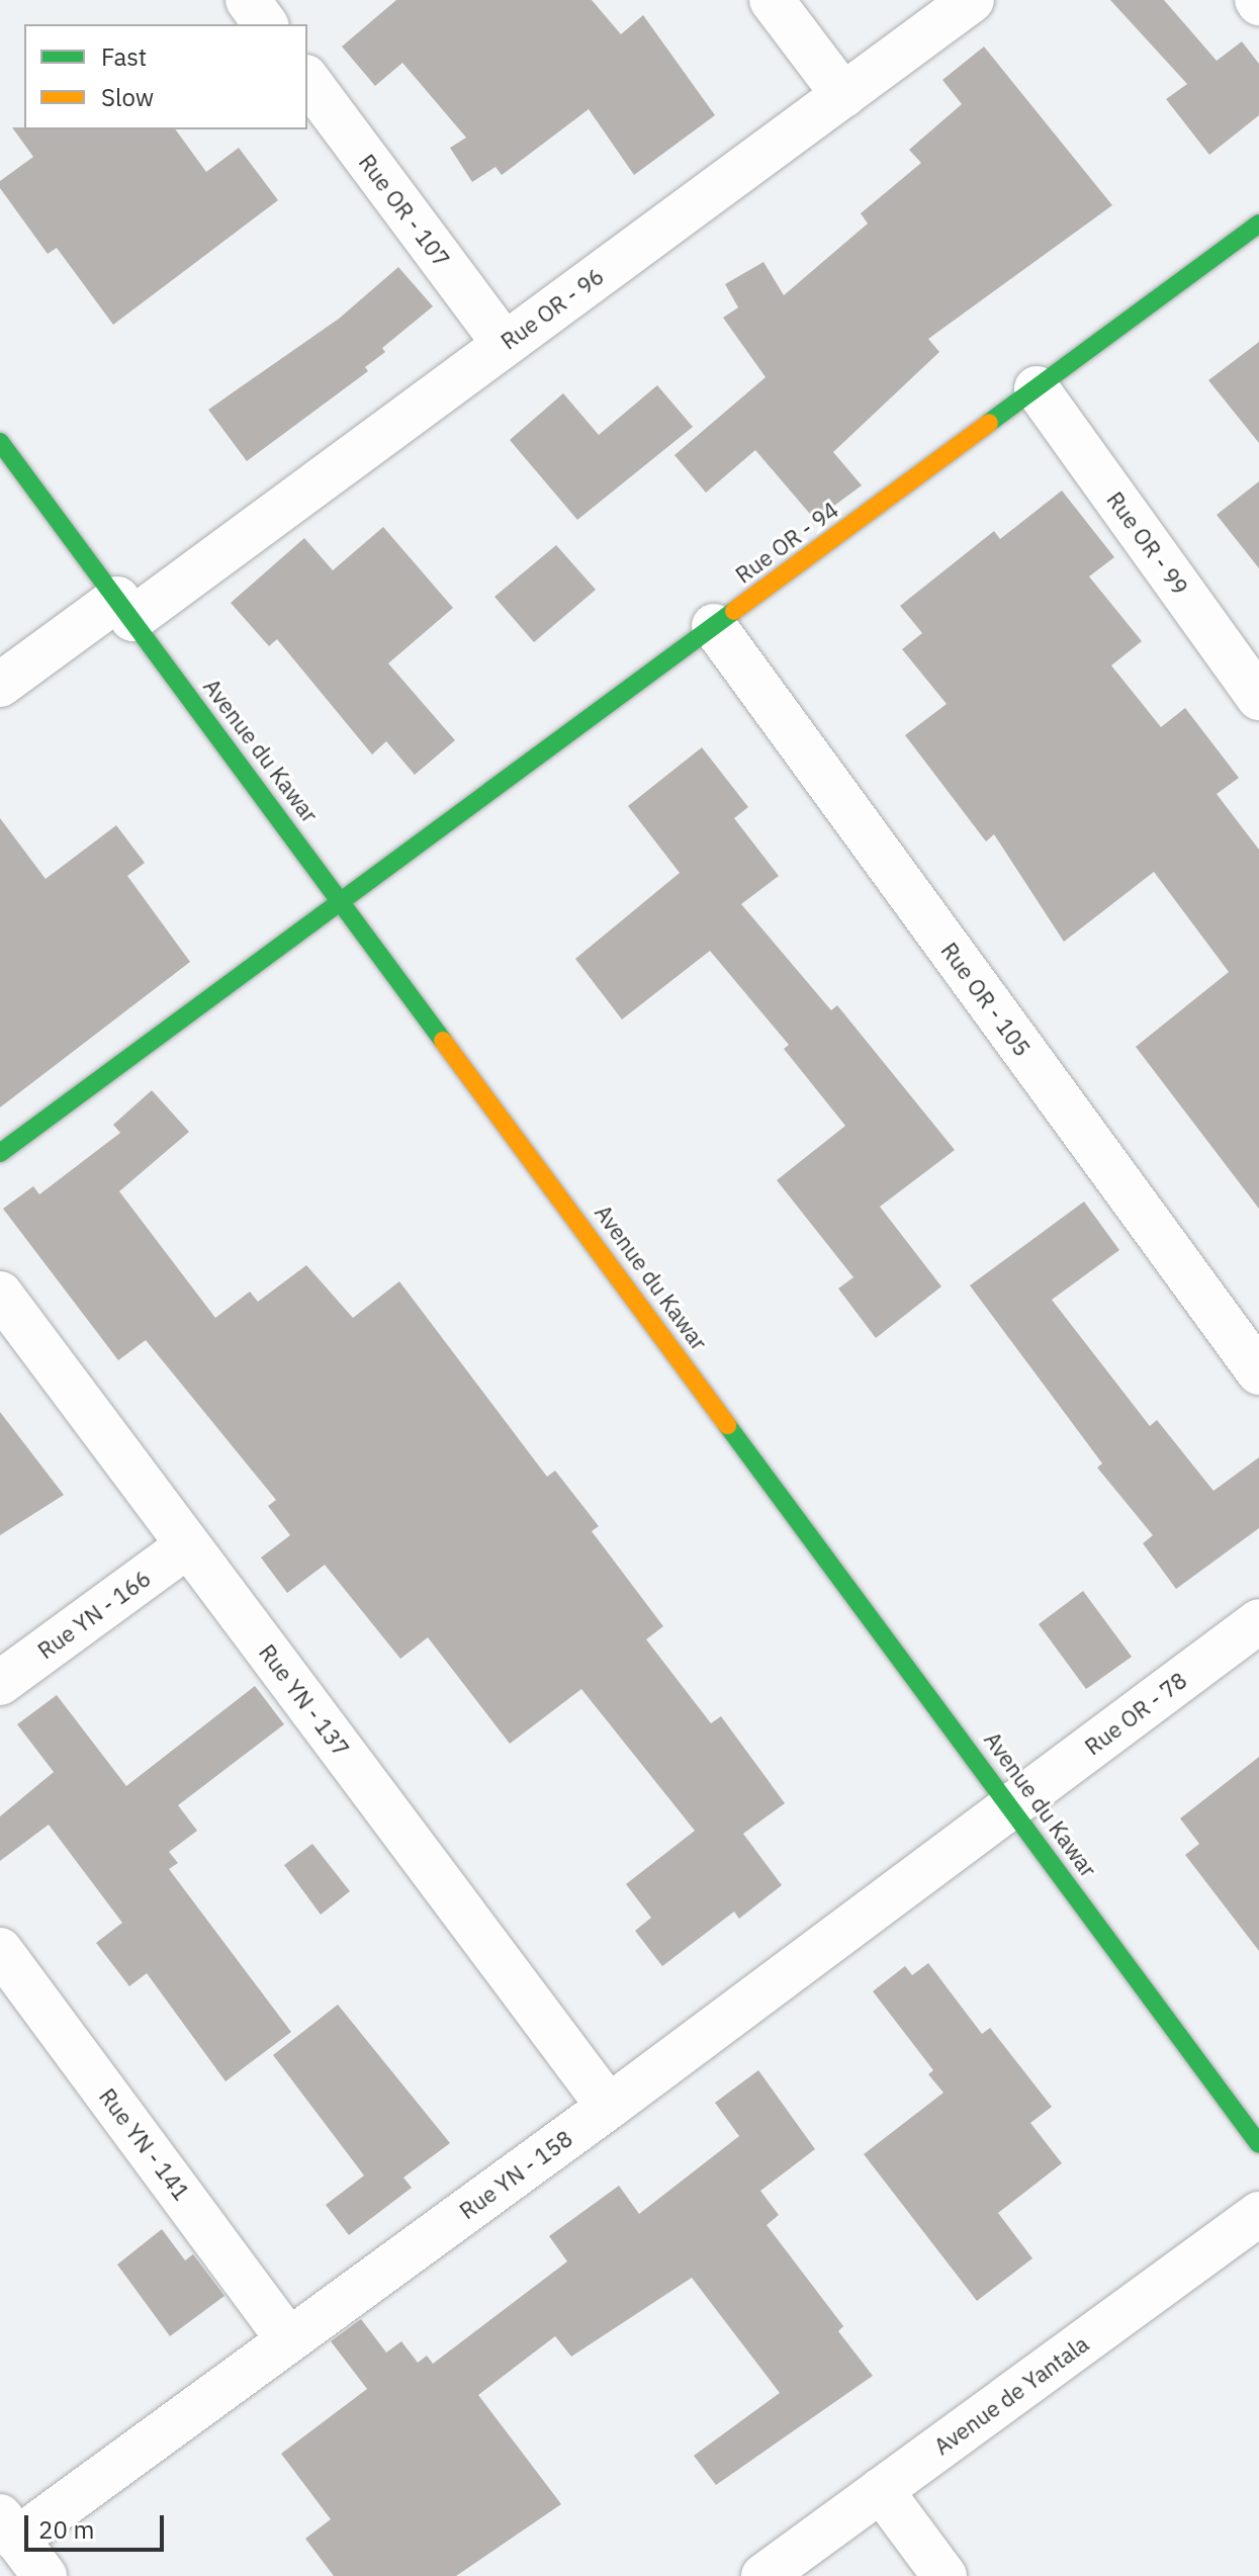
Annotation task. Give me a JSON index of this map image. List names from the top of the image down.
{
  "streets": {
    "street": [
      "Rue OR - 107",
      "Rue OR - 96",
      "Rue OR - 94",
      "Rue OR - 99",
      "Avenue du Kawar",
      "Rue OR - 105",
      "Rue YN - 166",
      "Rue YN - 137",
      "Rue OR - 78",
      "Rue YN - 141",
      "Rue YN - 158",
      "Avenue de Yantala"
    ]
  },
  "crossings": [
    ["Rue OR - 107", "Rue OR - 96"],
    ["Rue OR - 96", "Avenue du Kawar"],
    ["Rue OR - 94", "Rue OR - 99"],
    ["Rue OR - 94", "Avenue du Kawar"],
    ["Rue OR - 94", "Rue OR - 105"],
    ["Avenue du Kawar", "Rue OR - 78"],
    ["Avenue du Kawar", "Rue YN - 158"],
    ["Rue YN - 166", "Rue YN - 137"],
    ["Rue YN - 137", "Rue YN - 158"],
    ["Rue OR - 78", "Rue YN - 158"],
    ["Rue YN - 141", "Rue YN - 158"]
  ],
  "legend": ["Fast", "Slow"],
  "scale_bar": "20 m"
}
